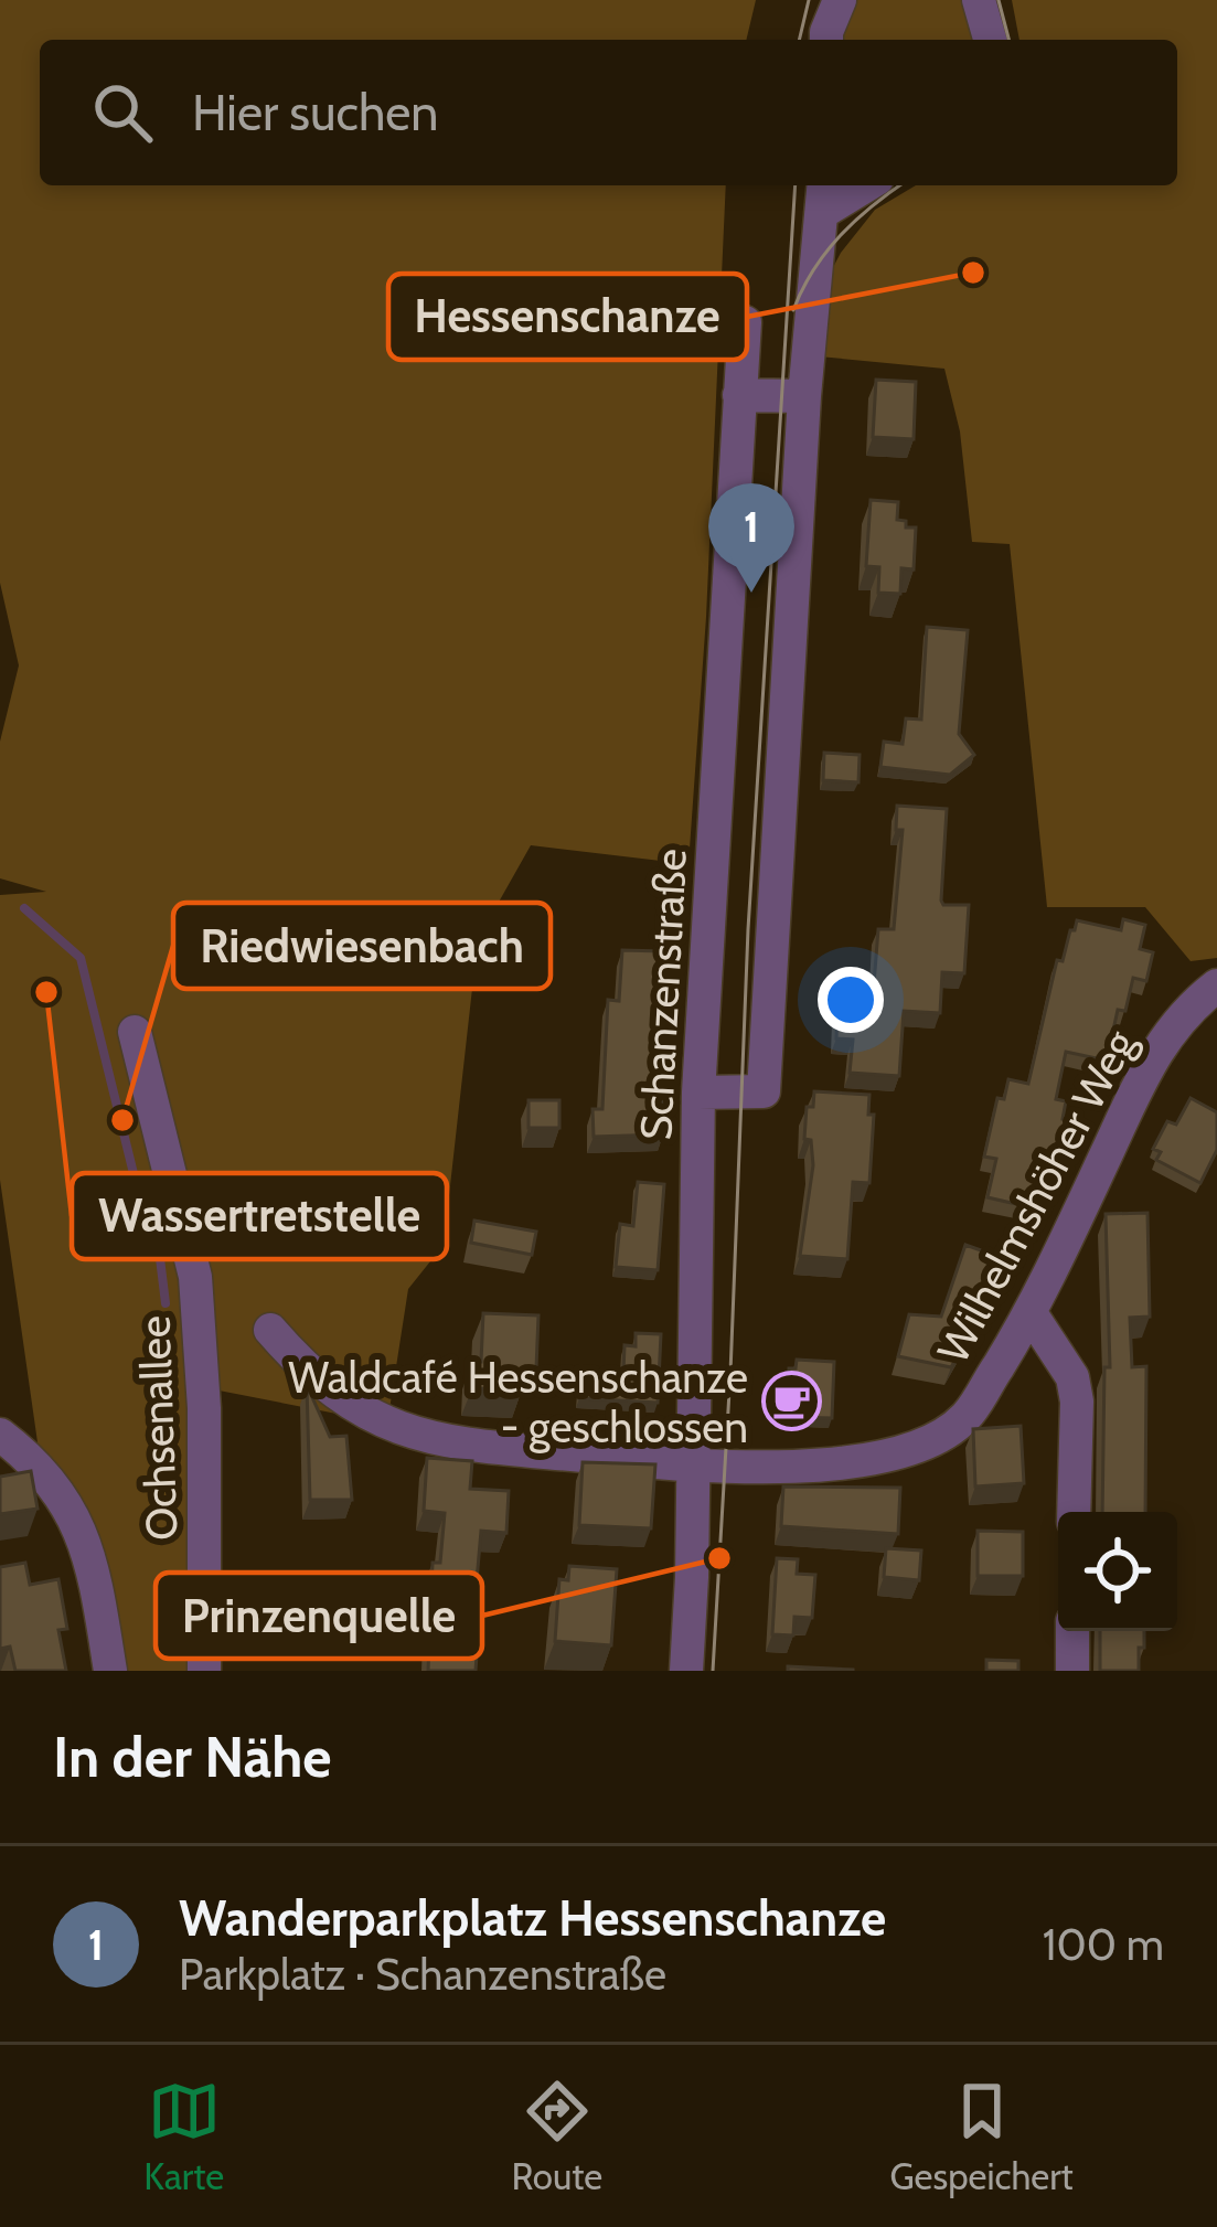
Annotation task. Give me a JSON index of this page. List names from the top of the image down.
{
  "streets": {
    "street": ["Schanzenstraße", "Wilhelmshöher Weg", "Ochsenallee"]
  },
  "crossings": [
    ["Schanzenstraße", "Wilhelmshöher Weg"]
  ],
  "places": {
    "other": [
      "Hessenschanze",
      "Wassertretstelle",
      "Riedwiesenbach",
      "Prinzenquelle"
    ],
    "cafe": ["Waldcafé Hessenschanze - geschlossen"]
  },
  "page": {
    "search": "Hier suchen",
    "pins": "1",
    "heading": "In der Nähe",
    "list": [
      {
        "mark": "1",
        "name": "Wanderparkplatz Hessenschanze",
        "note": "Parkplatz · Schanzenstraße",
        "value": "100 m"
      }
    ],
    "nav": ["Karte", "Route", "Gespeichert"]
  }
}
